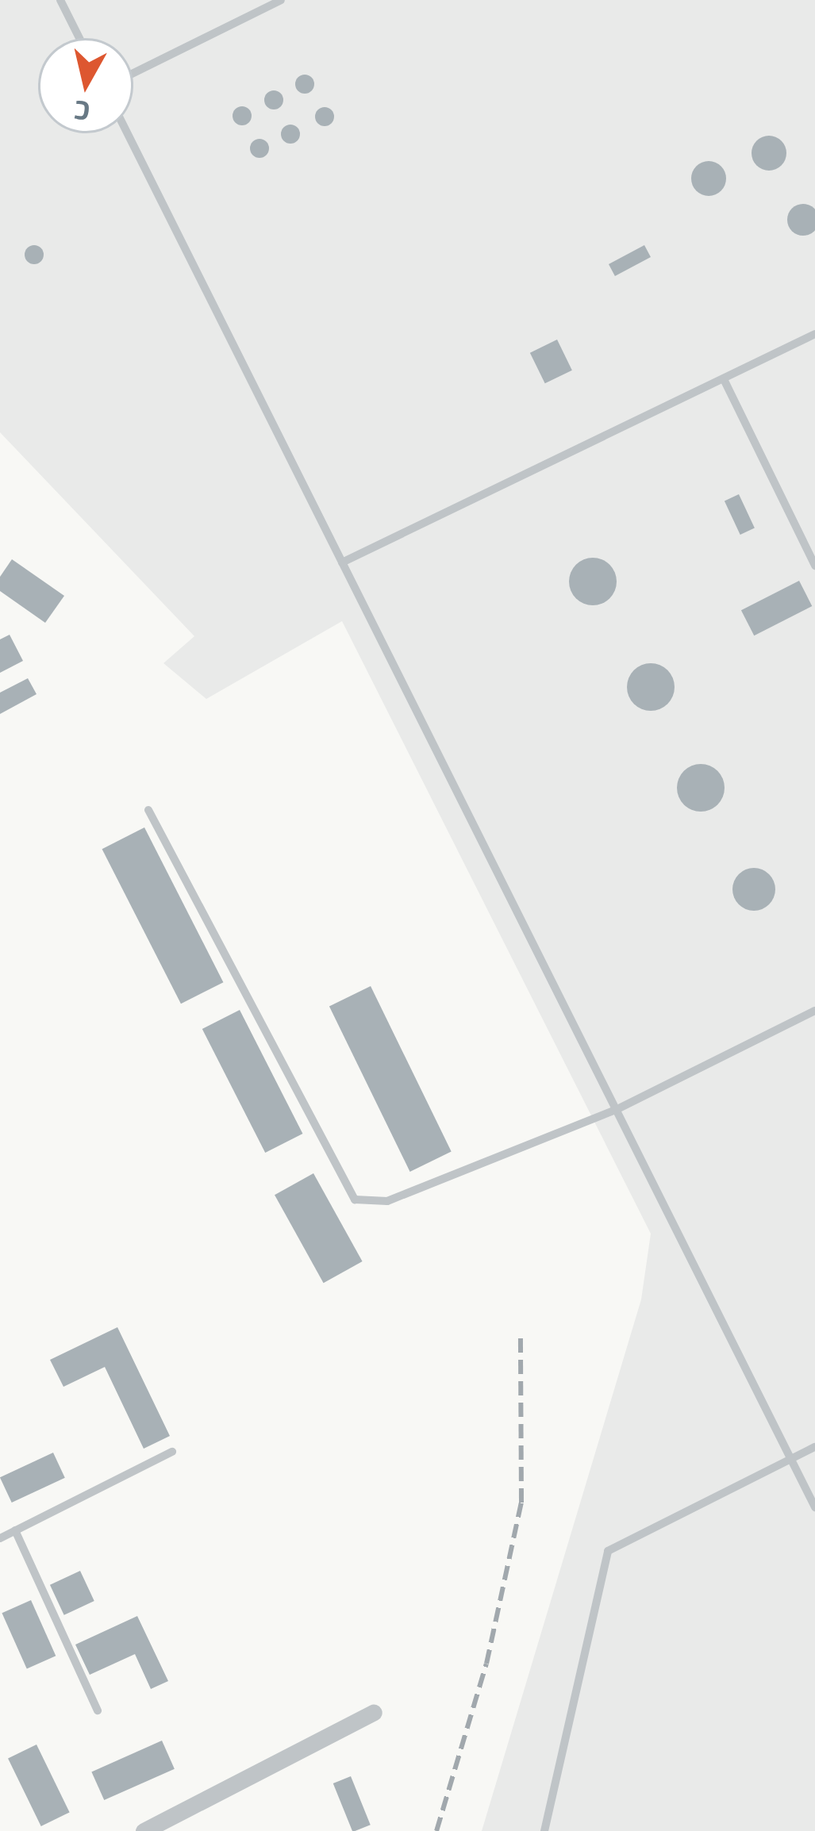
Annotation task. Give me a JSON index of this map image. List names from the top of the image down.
{
  "north": "bottom"
}
